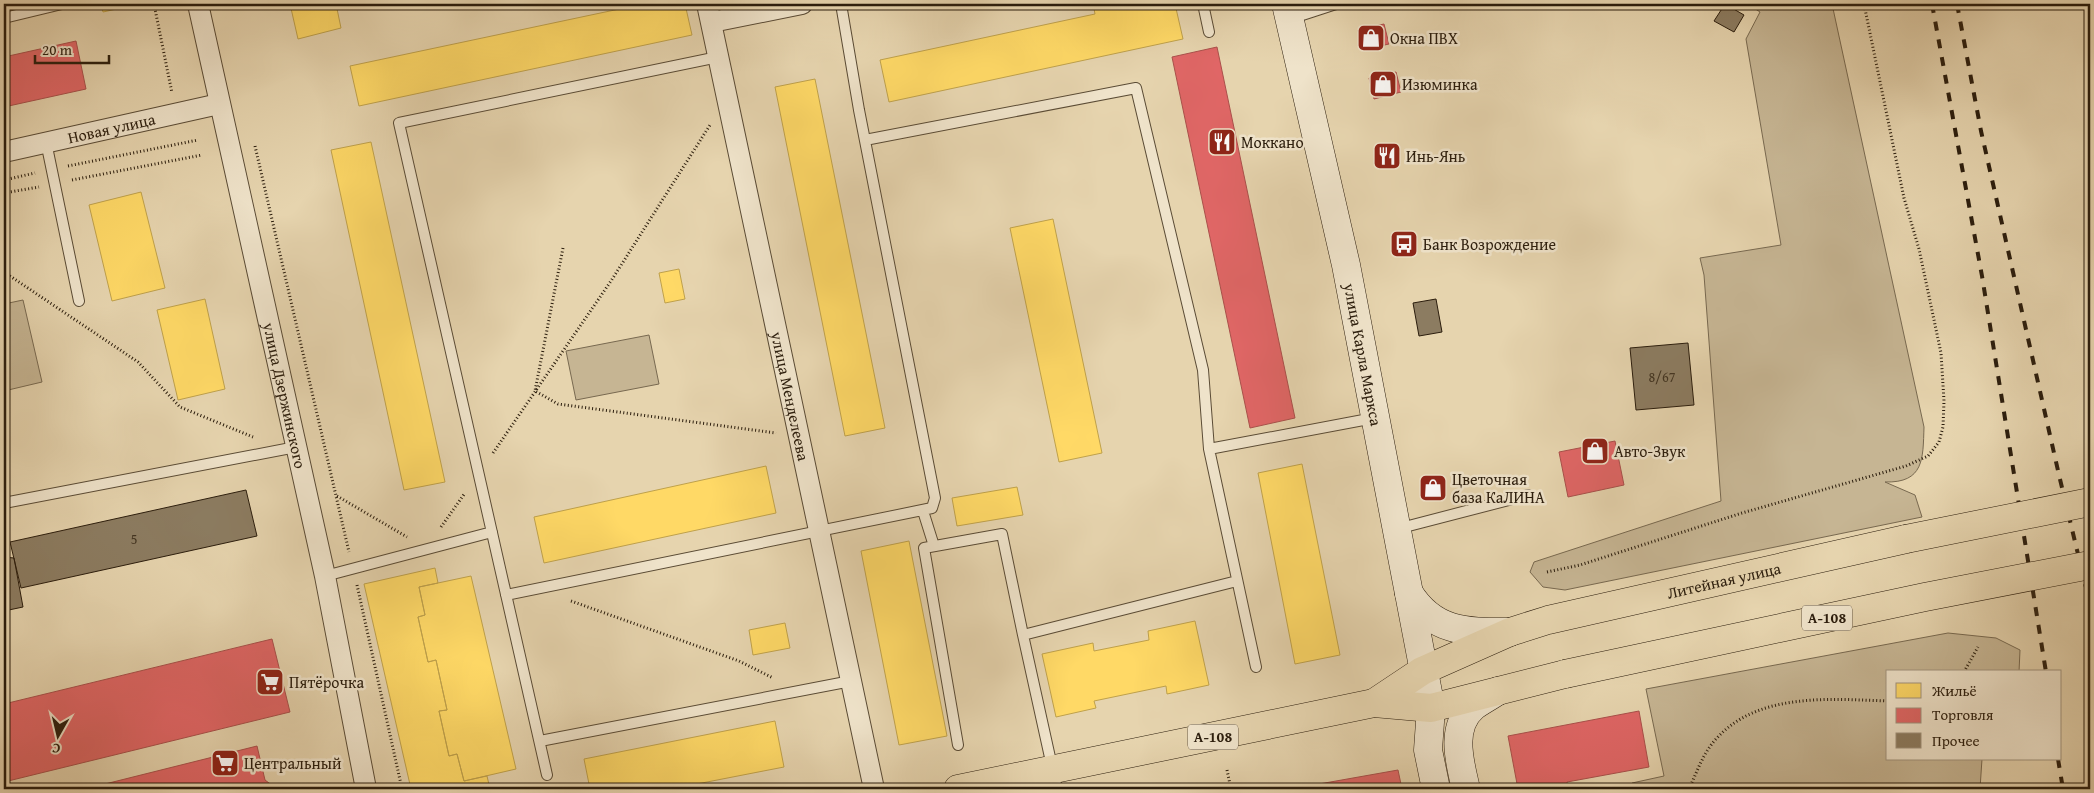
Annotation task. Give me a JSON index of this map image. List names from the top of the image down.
{
  "streets": {
    "highway": ["Литейная улица", "А-108"],
    "street": [
      "Новая улица",
      "улица Карла Маркса",
      "улица Дзержинского",
      "улица Менделеева"
    ]
  },
  "crossings": [
    ["Новая улица", "улица Дзержинского"],
    ["улица Карла Маркса", "Литейная улица"],
    ["улица Карла Маркса", "А-108"],
    ["Литейная улица", "А-108"]
  ],
  "places": {
    "shop": [
      "Окна ПВХ",
      "Изюминка",
      "Авто-Звук",
      "Цветочная база КаЛИНА"
    ],
    "restaurant": ["Моккано", "Инь-Янь"],
    "bus stop": ["Банк Возрождение"],
    "supermarket": ["Пятёрочка", "Центральный"]
  },
  "house_numbers": ["8/67", "5"],
  "legend": ["Жильё", "Торговля", "Прочее"],
  "scale_bar": "20 m",
  "north": "bottom"
}
